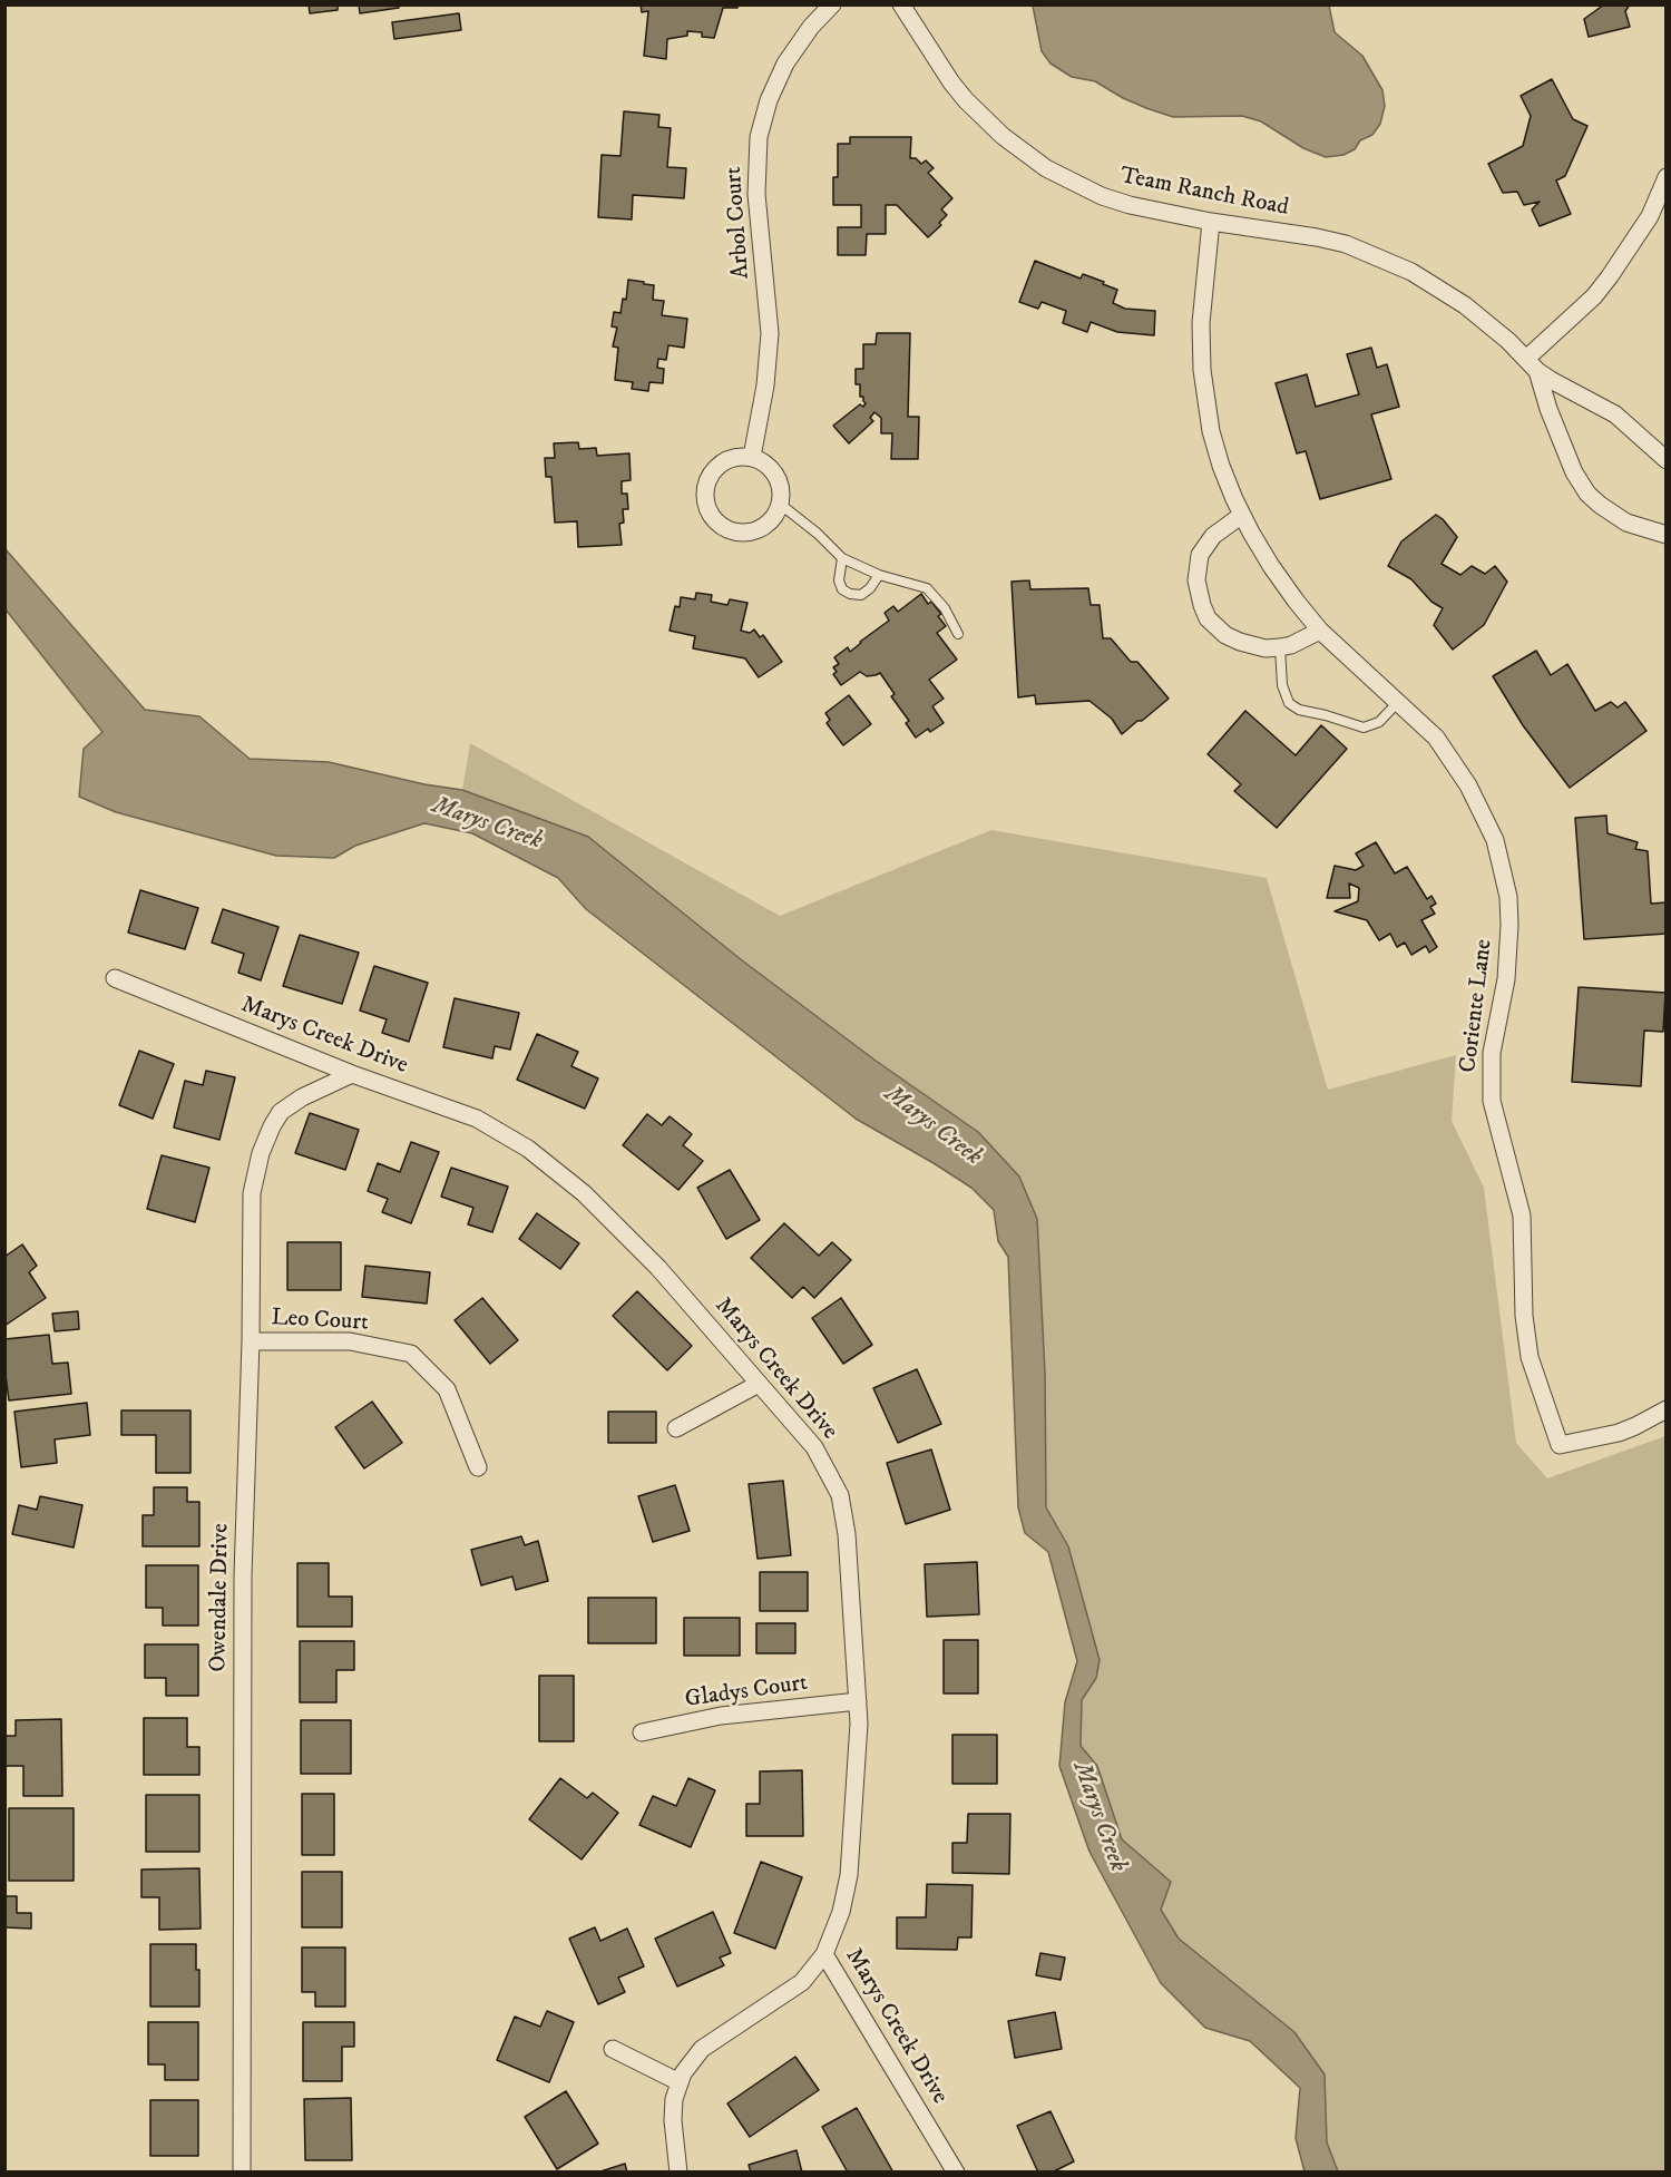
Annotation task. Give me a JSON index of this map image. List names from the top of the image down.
{
  "streets": {
    "street": [
      "Team Ranch Road",
      "Arbol Court",
      "Coriente Lane",
      "Marys Creek Drive",
      "Leo Court",
      "Owendale Drive",
      "Gladys Court"
    ]
  },
  "crossings": [
    ["Team Ranch Road", "Coriente Lane"],
    ["Marys Creek Drive", "Owendale Drive"],
    ["Marys Creek Drive", "Gladys Court"],
    ["Leo Court", "Owendale Drive"]
  ],
  "water": ["Marys Creek"]
}
